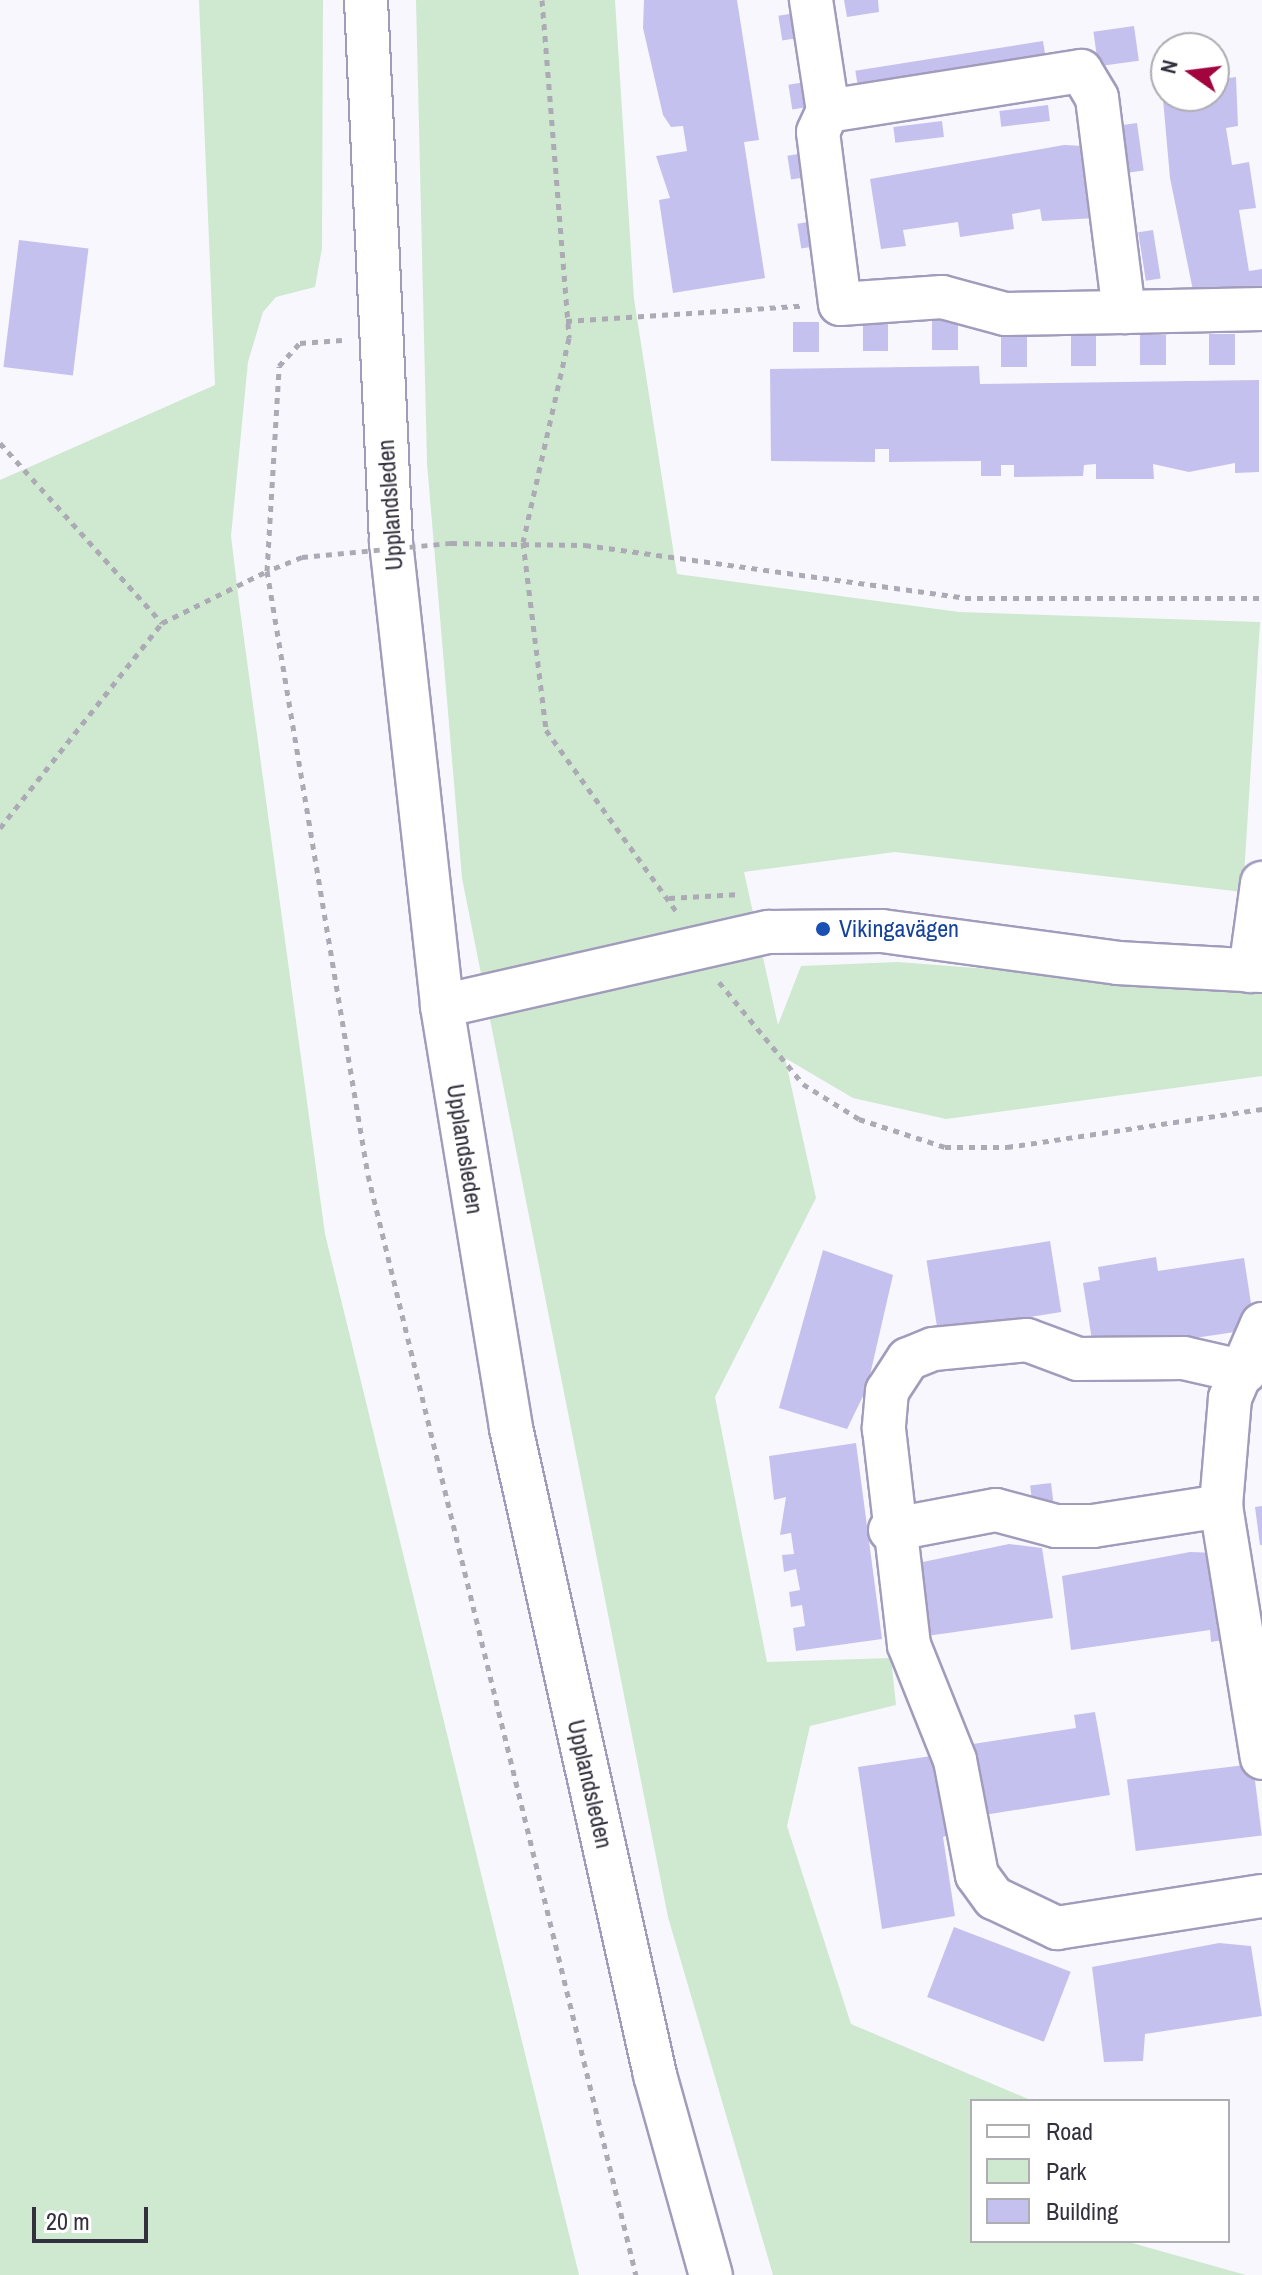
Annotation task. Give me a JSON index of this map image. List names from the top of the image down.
{
  "streets": {
    "street": ["Upplandsleden"]
  },
  "places": ["Vikingavägen"],
  "legend": ["Road", "Park", "Building"],
  "scale_bar": "20 m",
  "north": "left"
}
